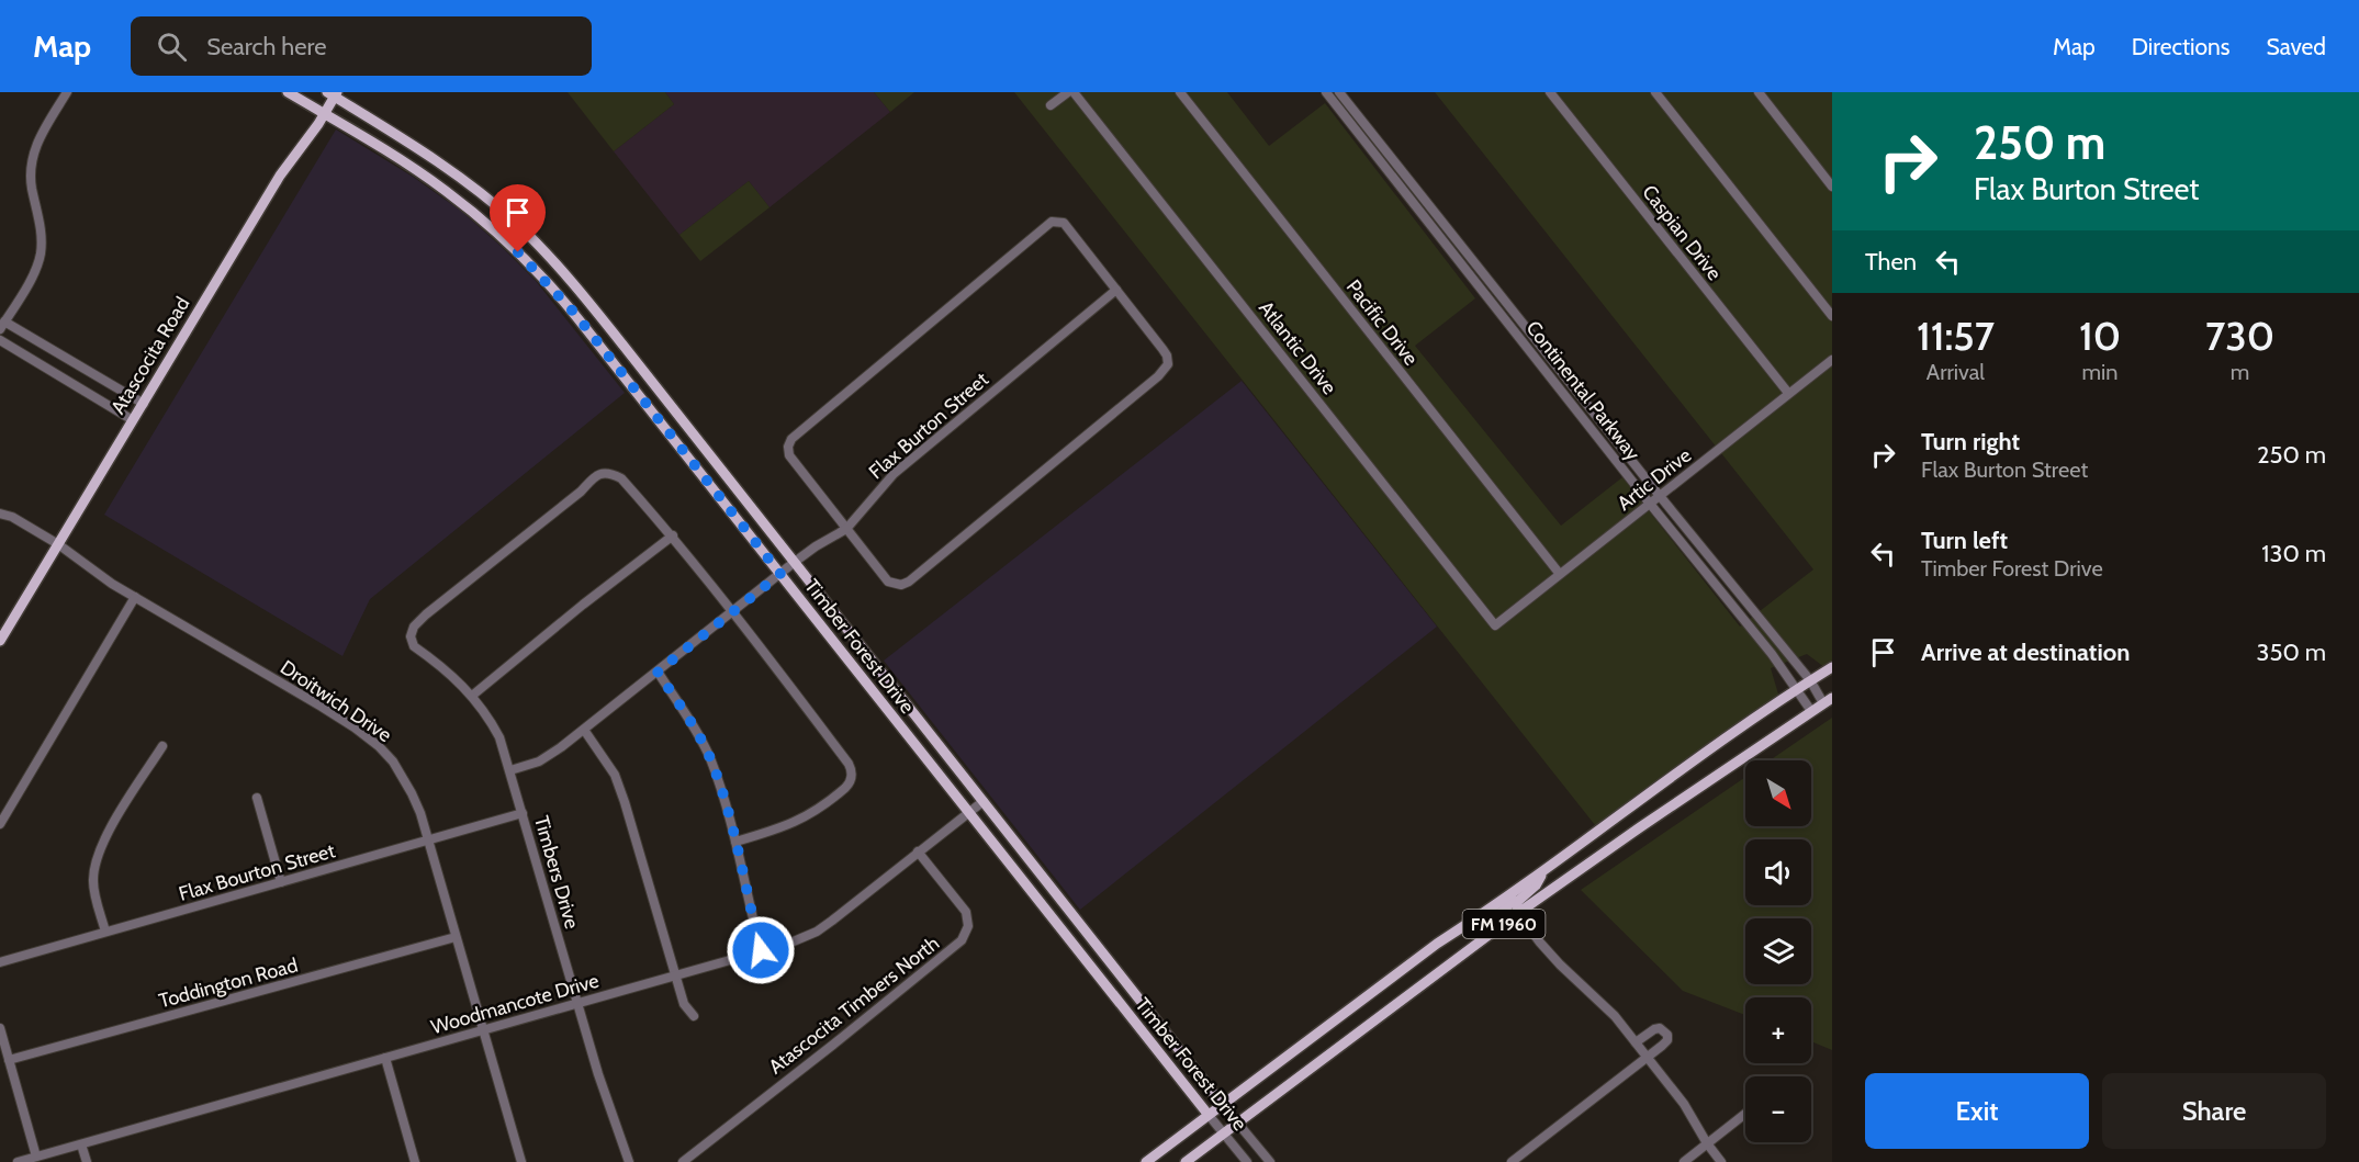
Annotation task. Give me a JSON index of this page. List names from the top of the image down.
{
  "streets": {
    "main road": ["Atascocita Road", "Timber Forest Drive", "FM 1960"],
    "street": [
      "Caspian Drive",
      "Pacific Drive",
      "Atlantic Drive",
      "Continental Parkway",
      "Flax Burton Street",
      "Artic Drive",
      "Droitwich Drive",
      "Flax Bourton Street",
      "Timbers Drive",
      "Toddington Road",
      "Woodmancote Drive",
      "Atascocita Timbers North"
    ]
  },
  "crossings": [
    ["Caspian Drive", "Artic Drive"],
    ["Pacific Drive", "Artic Drive"],
    ["Atlantic Drive", "Artic Drive"],
    ["Atascocita Road", "Timber Forest Drive"],
    ["Atascocita Road", "Droitwich Drive"],
    ["Continental Parkway", "Artic Drive"],
    ["Continental Parkway", "FM 1960"],
    ["Flax Burton Street", "Timber Forest Drive"],
    ["Flax Burton Street", "Timbers Drive"],
    ["Timber Forest Drive", "FM 1960"],
    ["Timber Forest Drive", "Woodmancote Drive"],
    ["Droitwich Drive", "Flax Bourton Street"],
    ["Droitwich Drive", "Toddington Road"],
    ["Droitwich Drive", "Woodmancote Drive"],
    ["Flax Bourton Street", "Timbers Drive"],
    ["Timbers Drive", "Woodmancote Drive"],
    ["Woodmancote Drive", "Atascocita Timbers North"]
  ],
  "north": "bottom right",
  "page": {
    "header": "Map",
    "search": "Search here",
    "nav": ["Map", "Directions", "Saved"],
    "turn": ["250 m", "Flax Burton Street"],
    "then": "Then",
    "eta": [
      "11:57",
      "Arrival",
      "10",
      "min",
      "730",
      "m"
    ],
    "list": [
      {
        "name": "Turn right",
        "note": "Flax Burton Street",
        "value": "250 m"
      },
      {
        "name": "Turn left",
        "note": "Timber Forest Drive",
        "value": "130 m"
      },
      {
        "name": "Arrive at destination",
        "value": "350 m"
      }
    ],
    "map_buttons": ["+", "−"],
    "buttons": ["Exit", "Share"]
  }
}
